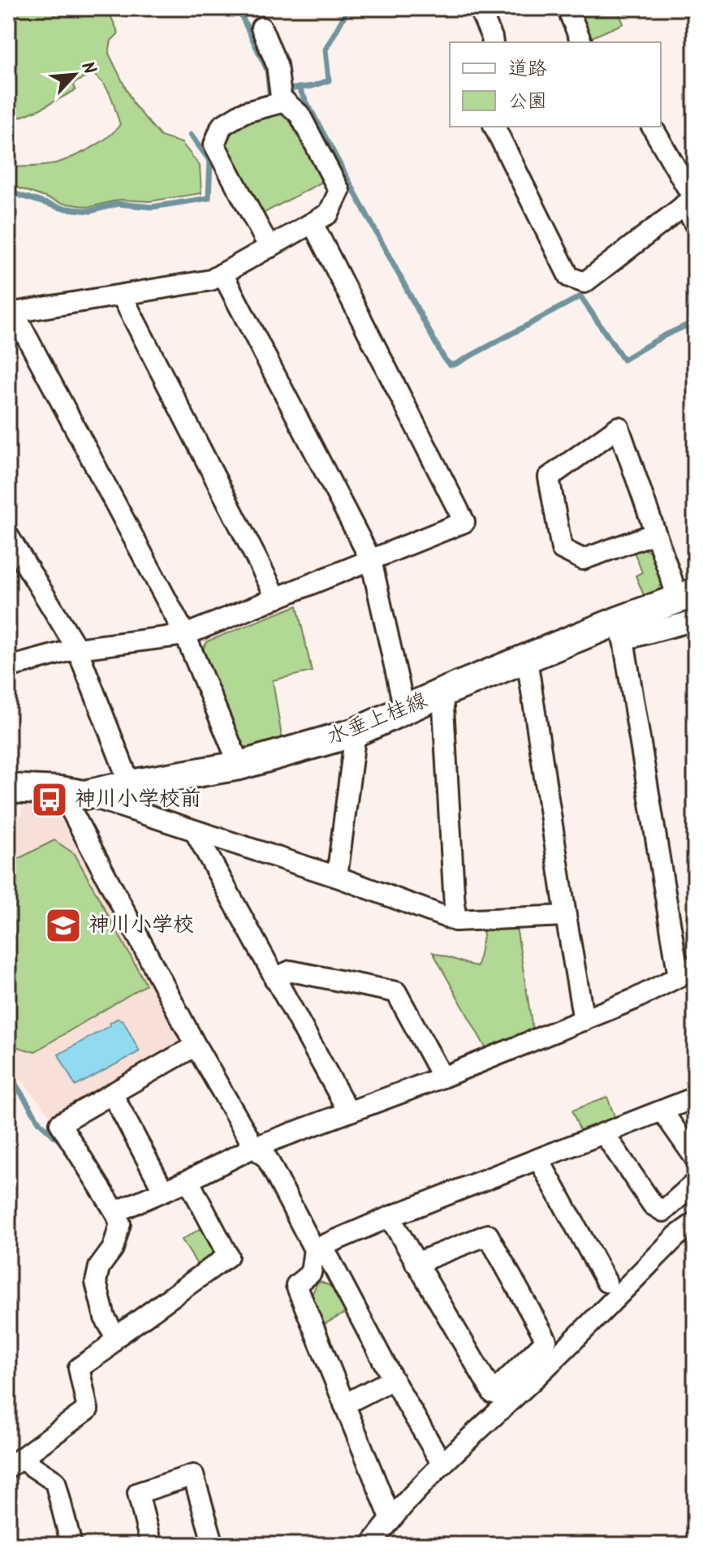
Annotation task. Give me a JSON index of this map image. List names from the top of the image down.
{
  "streets": {
    "main road": ["水垂上桂線"]
  },
  "places": {
    "bus stop": ["神川小学校前"],
    "school or university": ["神川小学校"]
  },
  "legend": ["道路", "公園"],
  "north": "top right"
}
